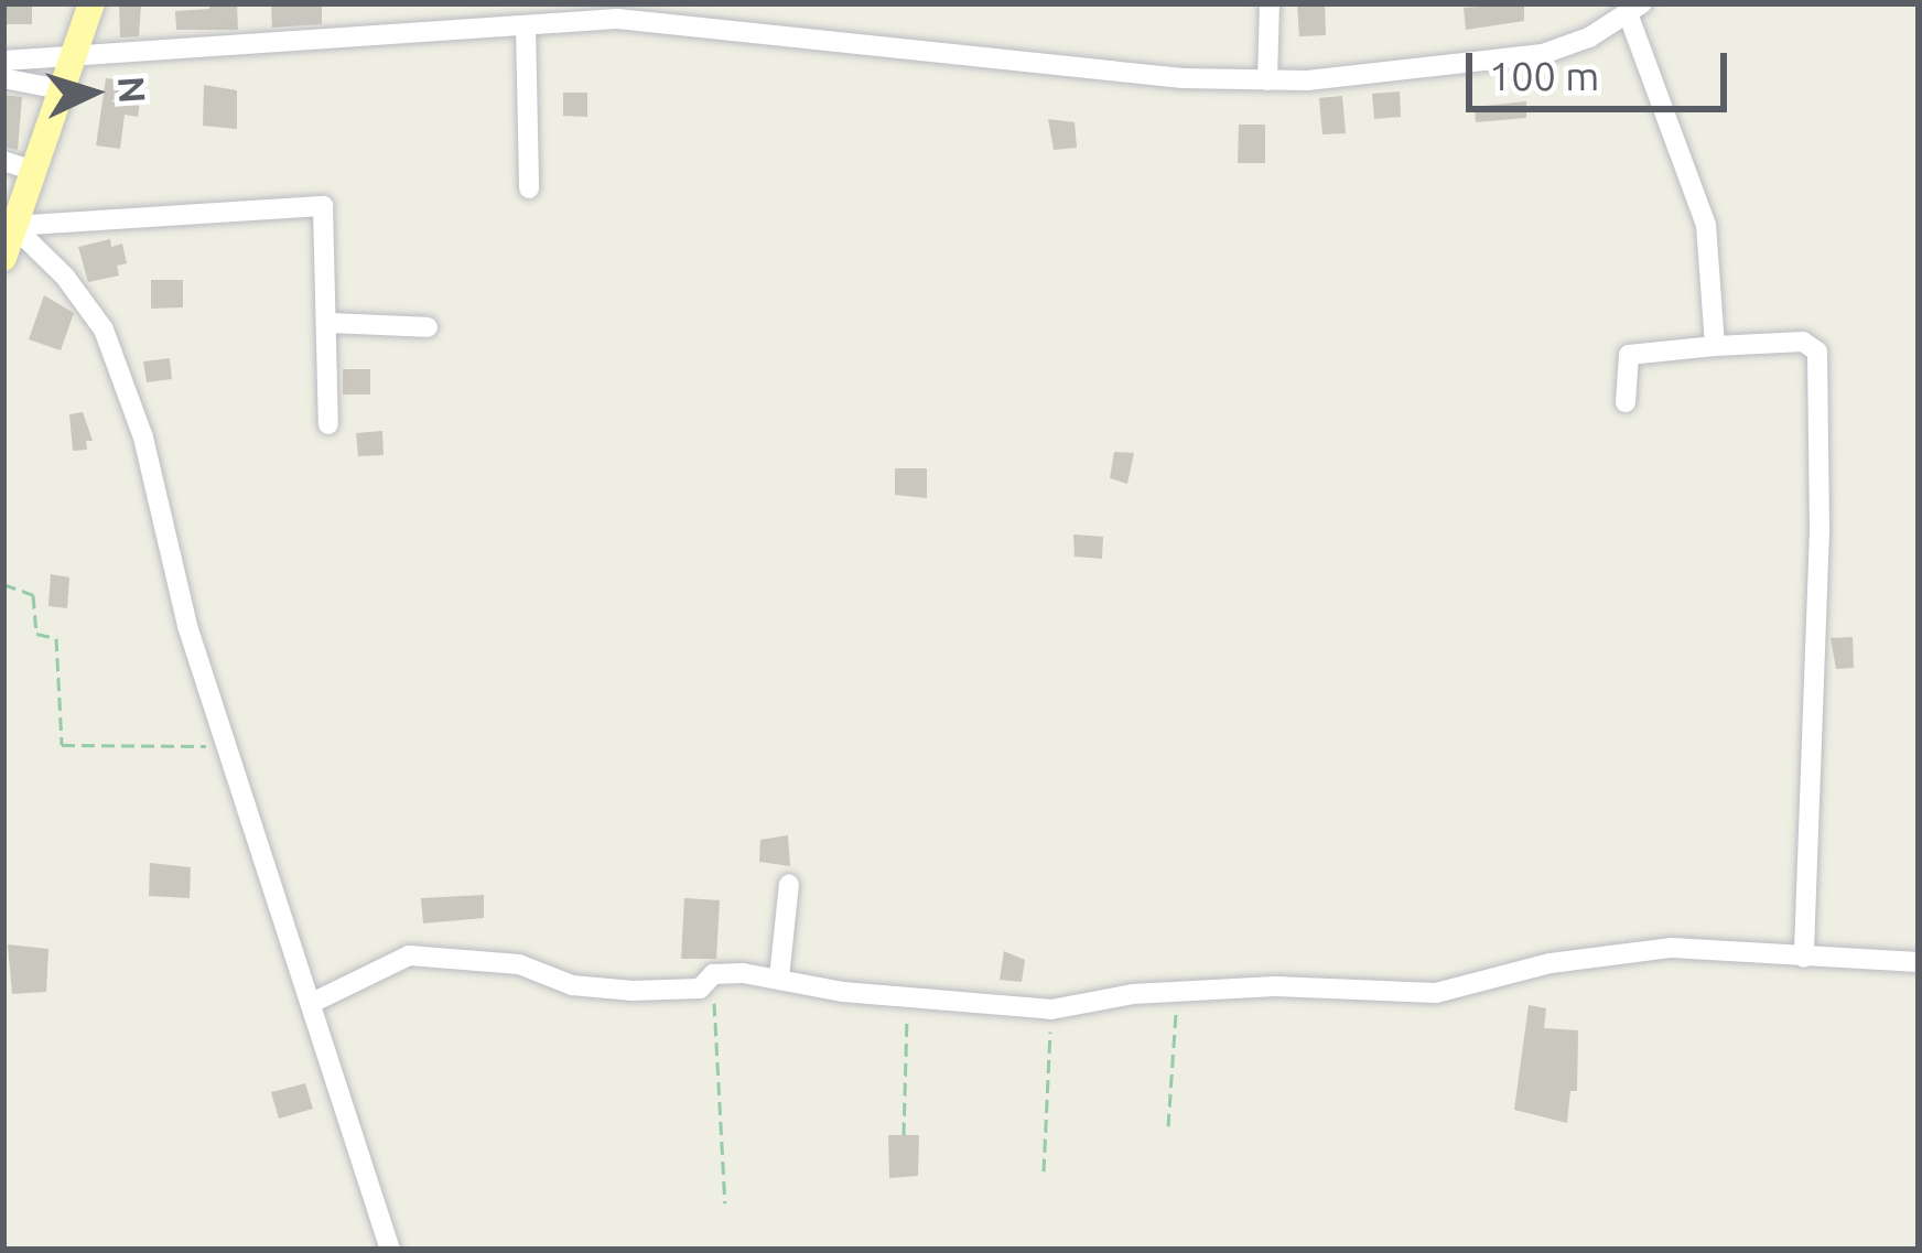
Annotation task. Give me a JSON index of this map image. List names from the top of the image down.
{
  "scale_bar": "100 m",
  "north": "right"
}
